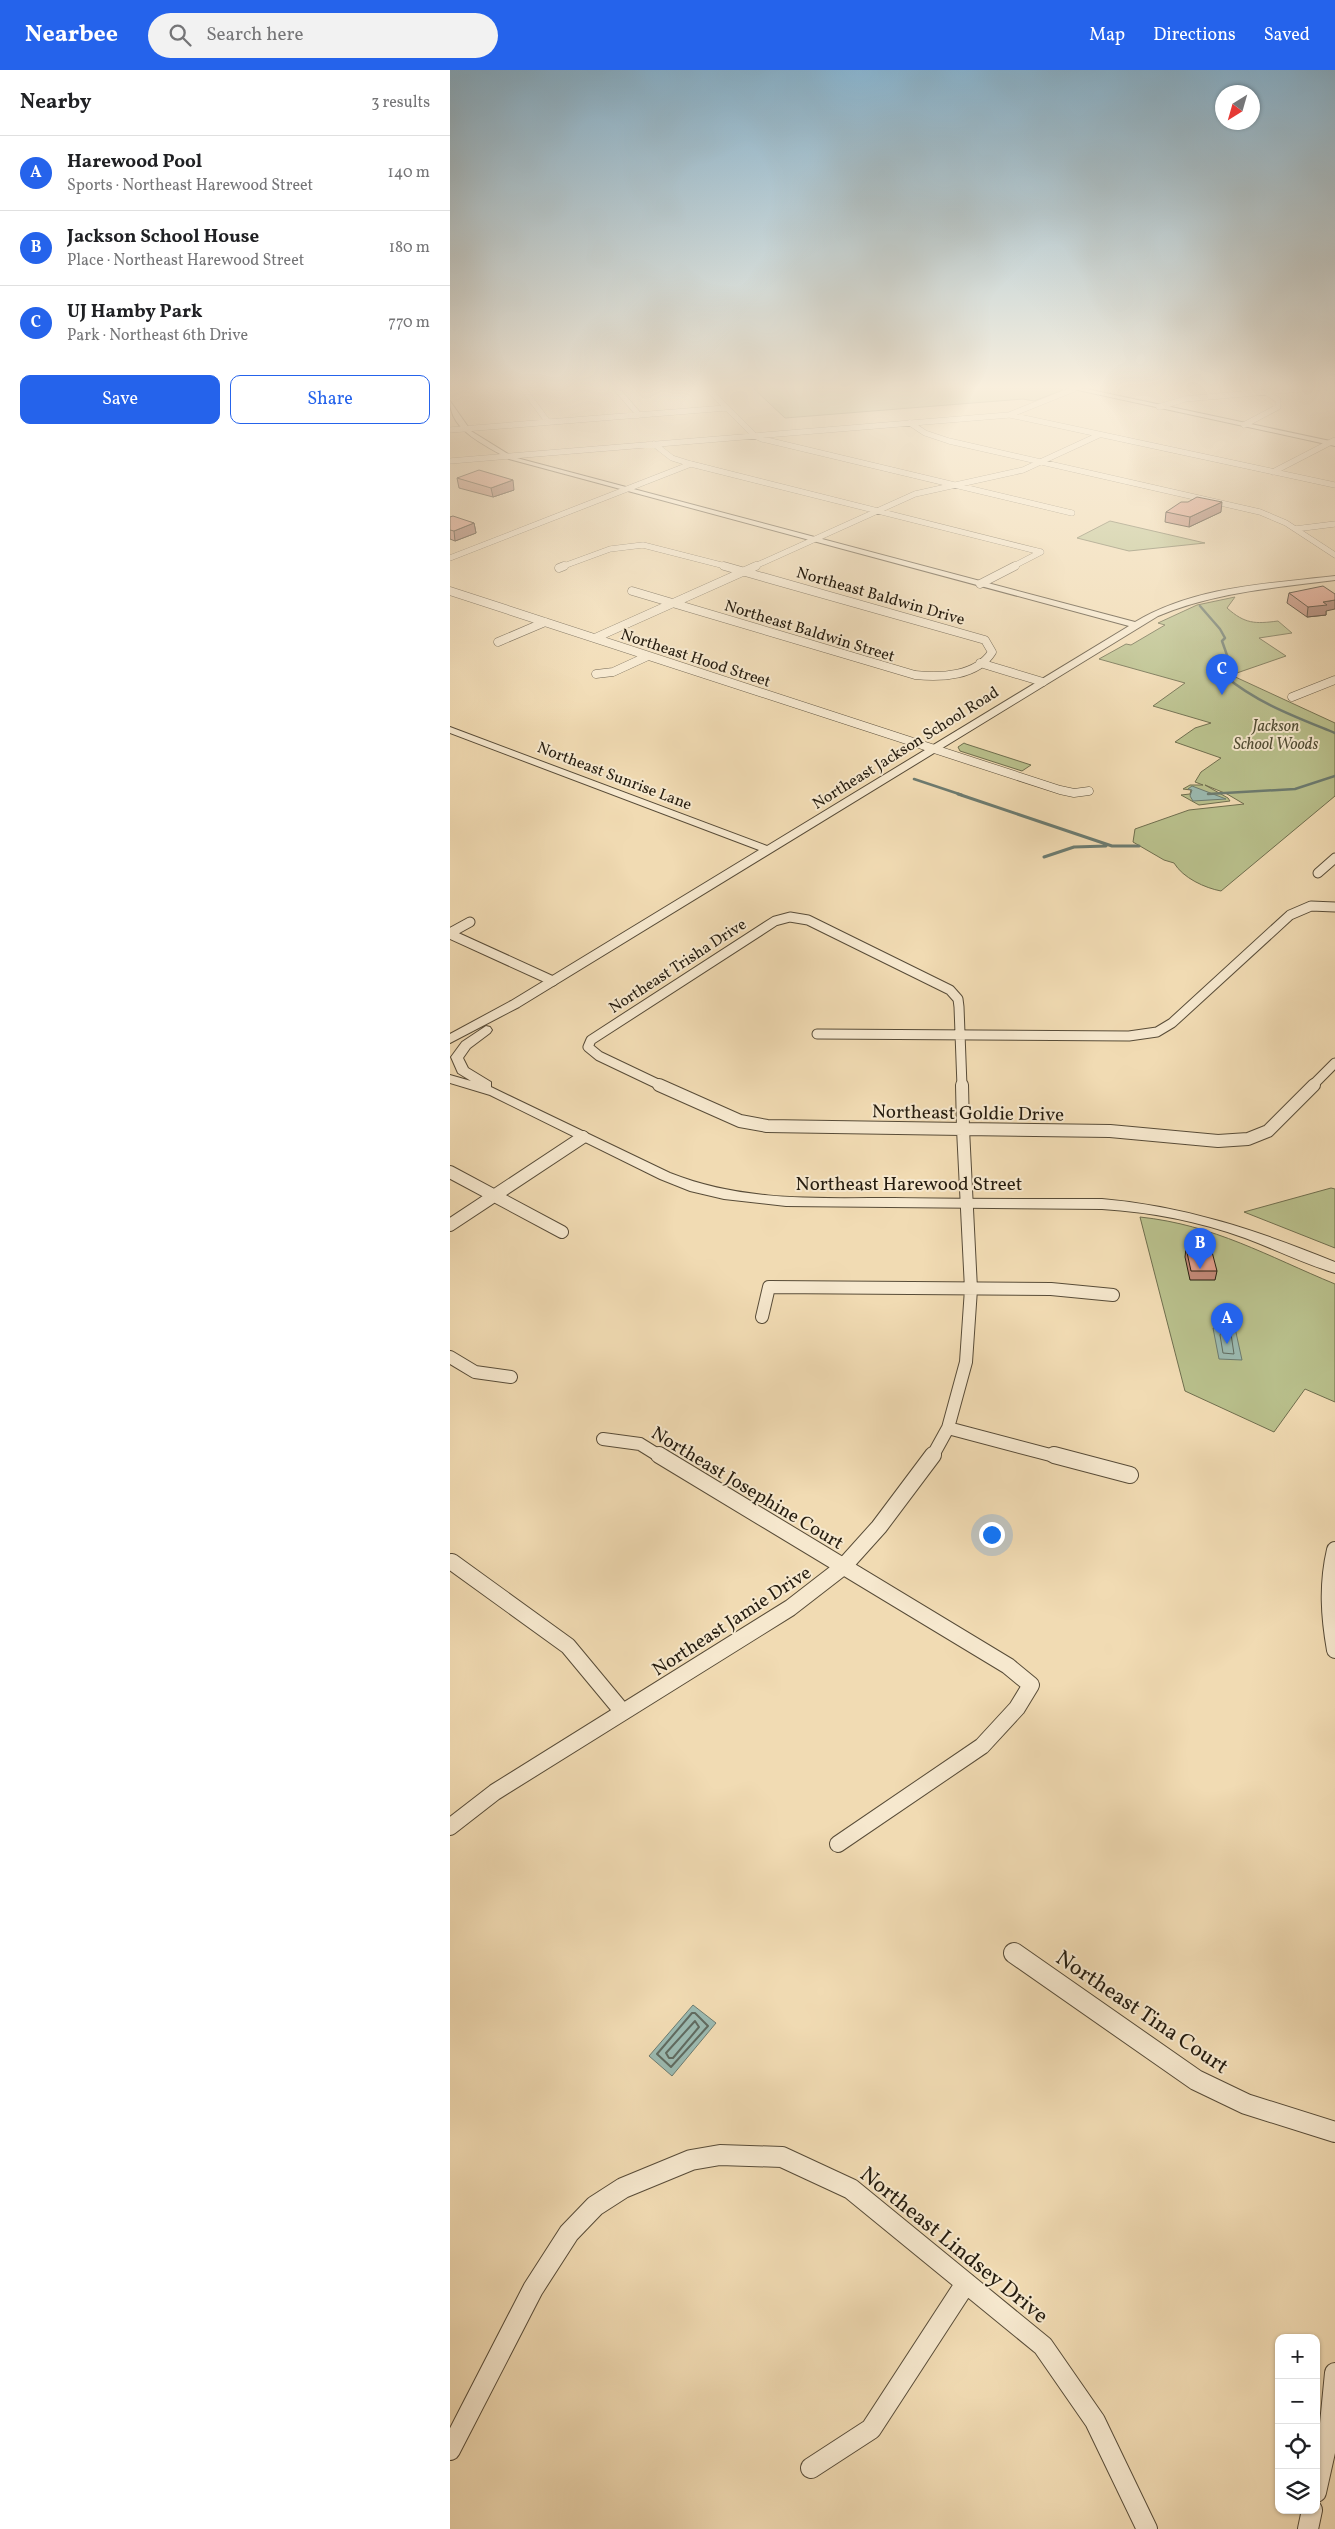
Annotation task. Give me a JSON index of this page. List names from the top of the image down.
{
  "streets": {
    "street": [
      "Northeast Baldwin Drive",
      "Northeast Baldwin Street",
      "Northeast Hood Street",
      "Northeast Jackson School Road",
      "Northeast Sunrise Lane",
      "Northeast Trisha Drive",
      "Northeast Goldie Drive",
      "Northeast Harewood Street",
      "Northeast Josephine Court",
      "Northeast Jamie Drive",
      "Northeast Tina Court",
      "Northeast Lindsey Drive"
    ]
  },
  "crossings": [
    ["Northeast Baldwin Drive", "Northeast Baldwin Street"],
    ["Northeast Hood Street", "Northeast Jackson School Road"],
    ["Northeast Jackson School Road", "Northeast Sunrise Lane"],
    ["Northeast Jackson School Road", "Northeast Harewood Street"],
    ["Northeast Trisha Drive", "Northeast Goldie Drive"],
    ["Northeast Trisha Drive", "Northeast Jamie Drive"],
    ["Northeast Goldie Drive", "Northeast Jamie Drive"],
    ["Northeast Harewood Street", "Northeast Jamie Drive"],
    ["Northeast Josephine Court", "Northeast Jamie Drive"]
  ],
  "parks": ["Jackson School Woods"],
  "north": "bottom left",
  "page": {
    "header": "Nearbee",
    "search": "Search here",
    "nav": ["Map", "Directions", "Saved"],
    "heading": ["Nearby", "3 results"],
    "list": [
      {
        "mark": "A",
        "name": "Harewood Pool",
        "note": "Sports · Northeast Harewood Street",
        "value": "140 m"
      },
      {
        "mark": "B",
        "name": "Jackson School House",
        "note": "Place · Northeast Harewood Street",
        "value": "180 m"
      },
      {
        "mark": "C",
        "name": "UJ Hamby Park",
        "note": "Park · Northeast 6th Drive",
        "value": "770 m"
      }
    ],
    "buttons": ["Save", "Share"],
    "pins": ["C", "B", "A"],
    "map_buttons": ["+", "−"]
  }
}
